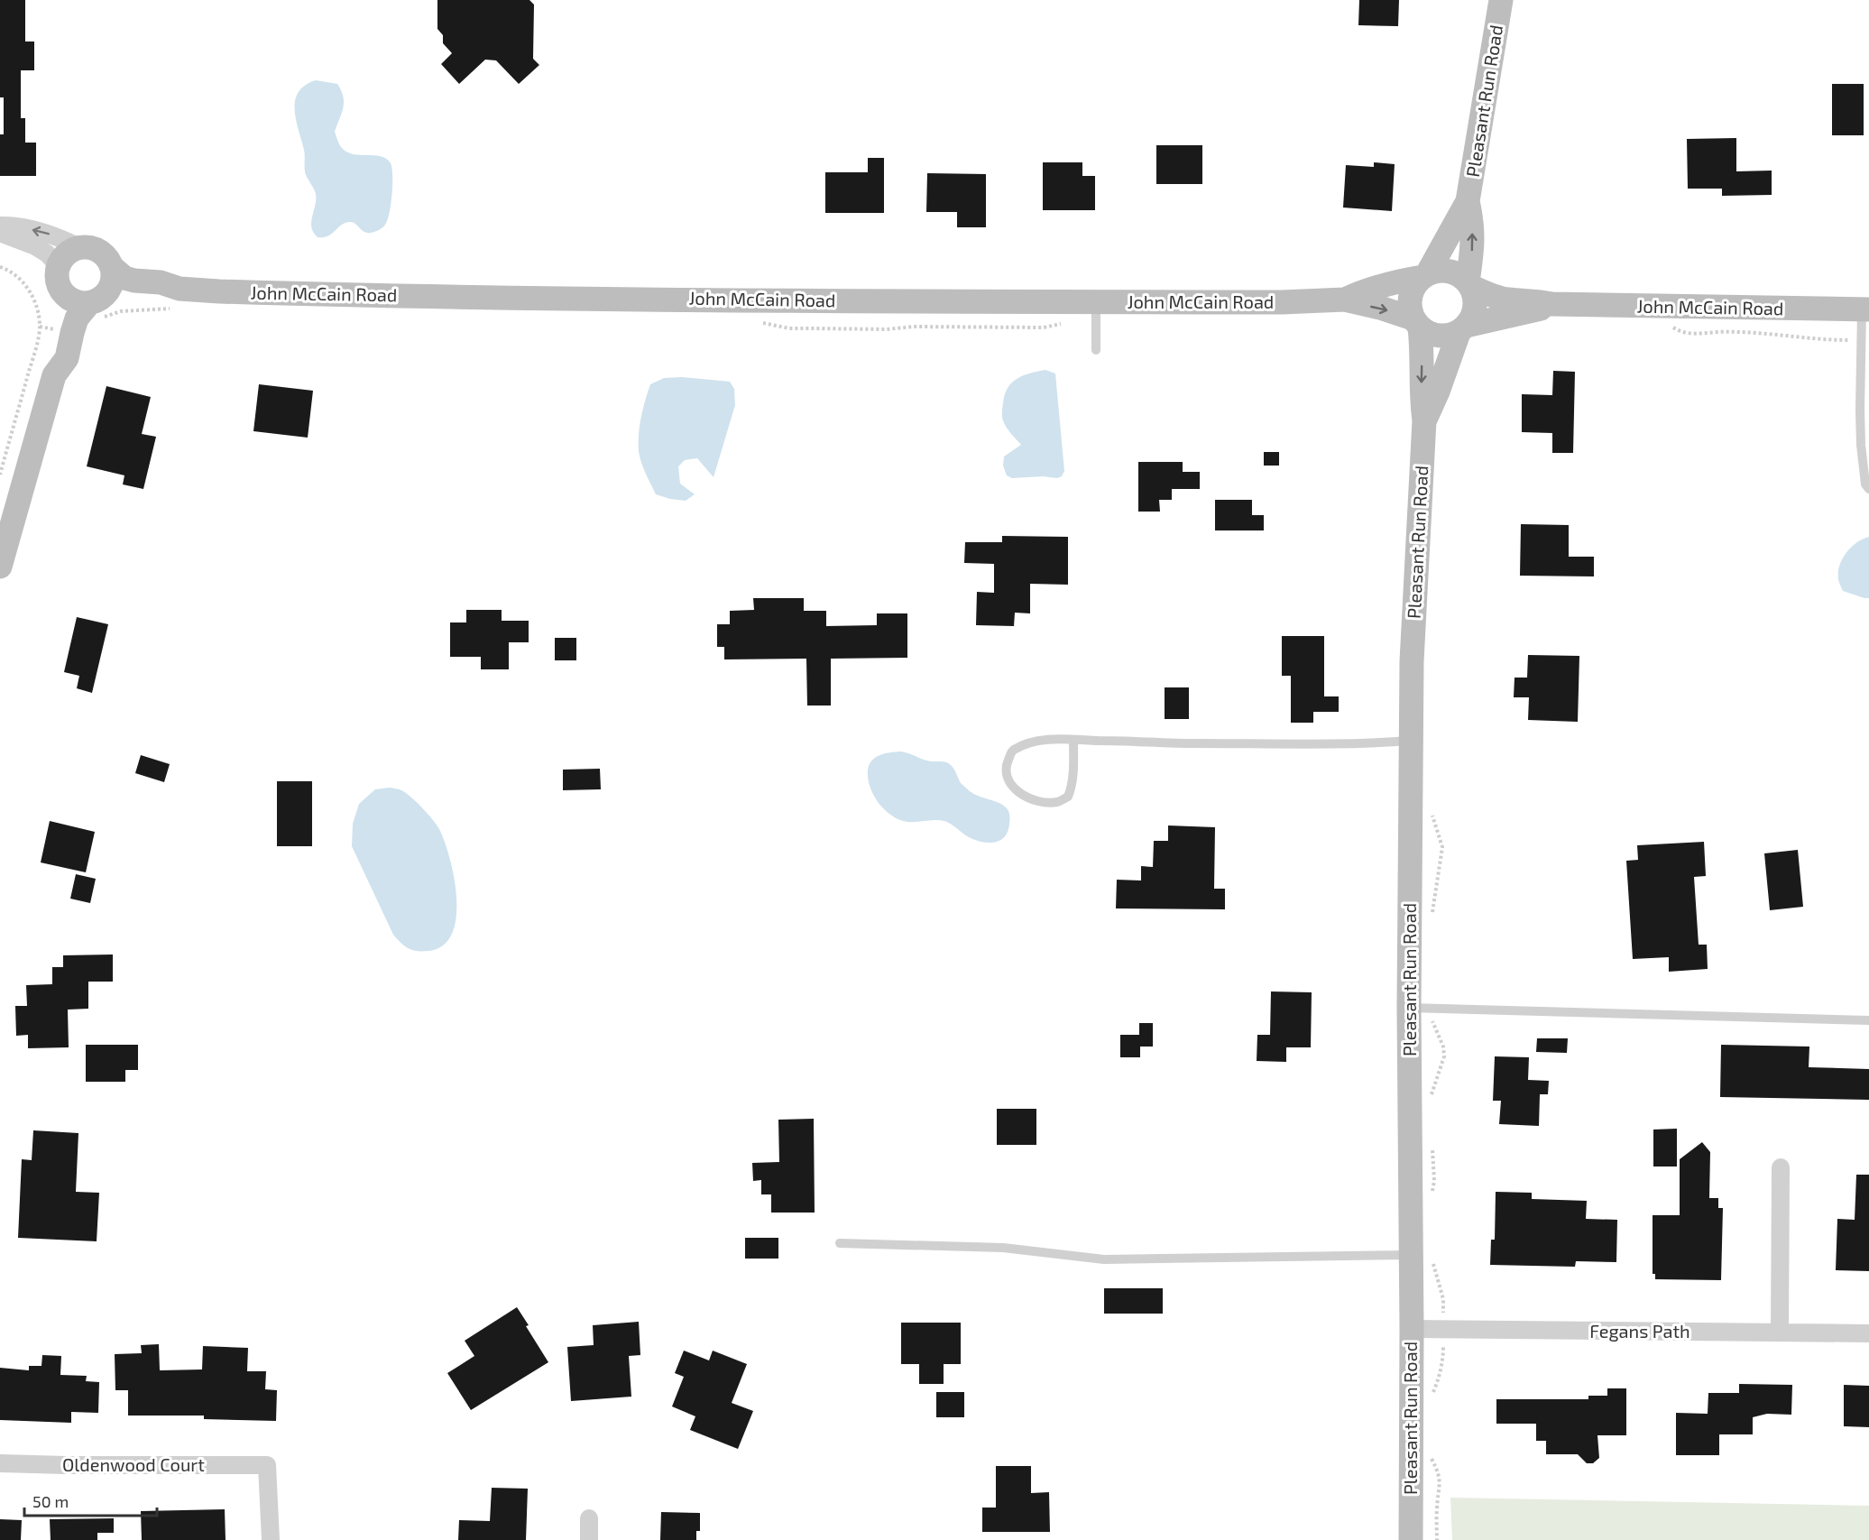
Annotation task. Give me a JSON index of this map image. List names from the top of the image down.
{
  "streets": {
    "main road": ["Pleasant Run Road", "John McCain Road"],
    "street": ["Fegans Path", "Oldenwood Court"]
  },
  "crossings": [
    ["Pleasant Run Road", "John McCain Road"],
    ["Pleasant Run Road", "Fegans Path"]
  ],
  "scale_bar": "50 m"
}
